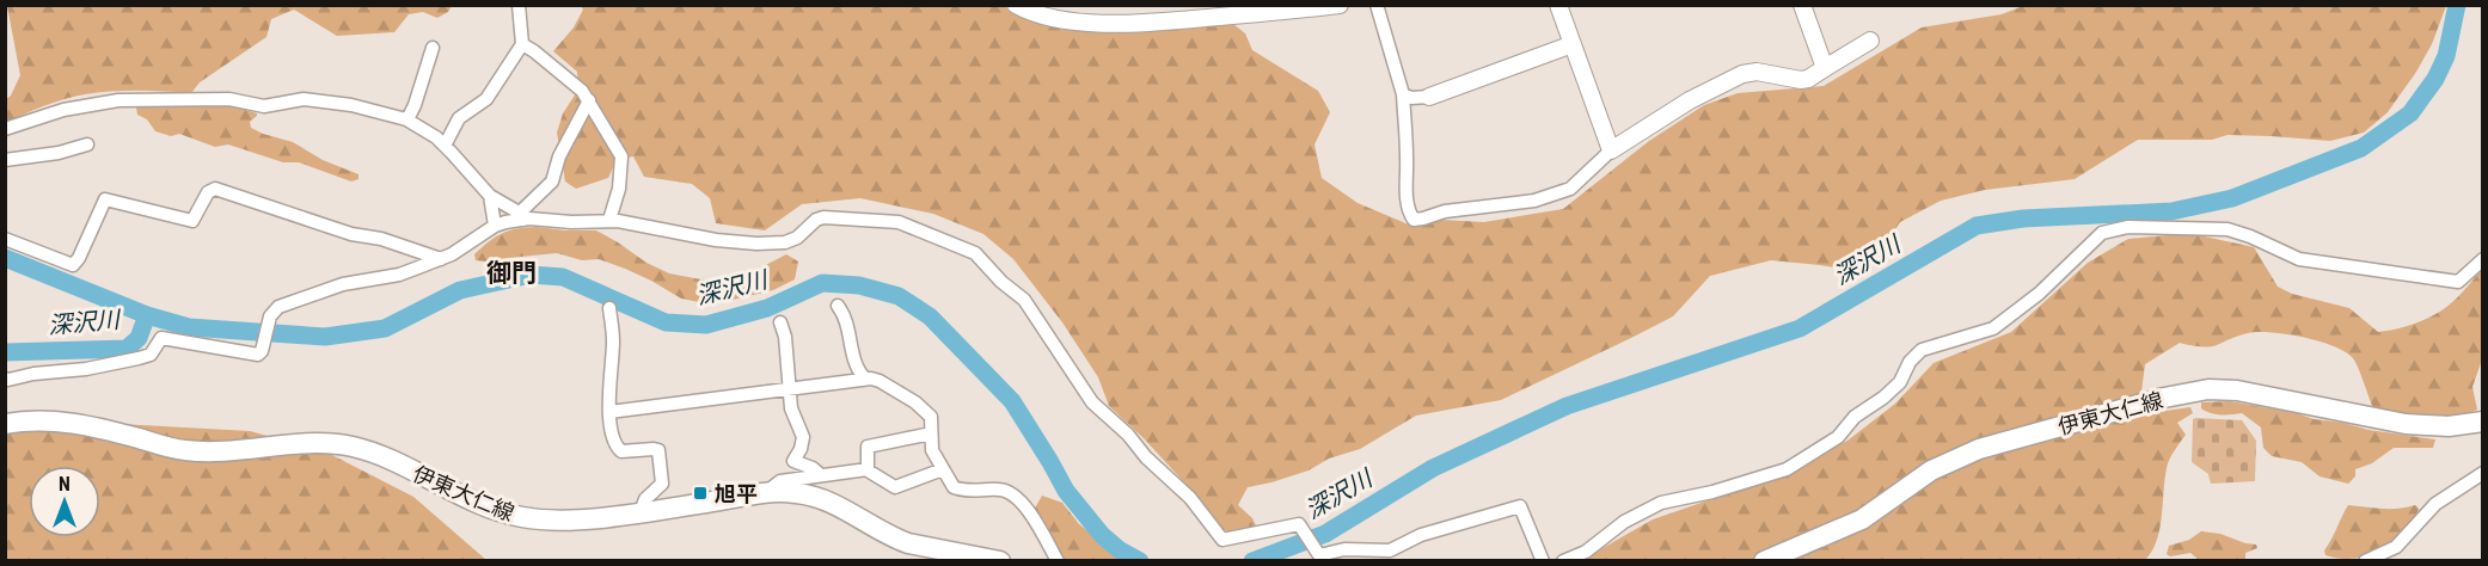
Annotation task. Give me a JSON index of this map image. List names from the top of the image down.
{
  "streets": {
    "main road": ["伊東大仁線"]
  },
  "districts": ["御門"],
  "water": ["深沢川"],
  "places": {
    "transit": ["旭平"]
  },
  "north": "top"
}
